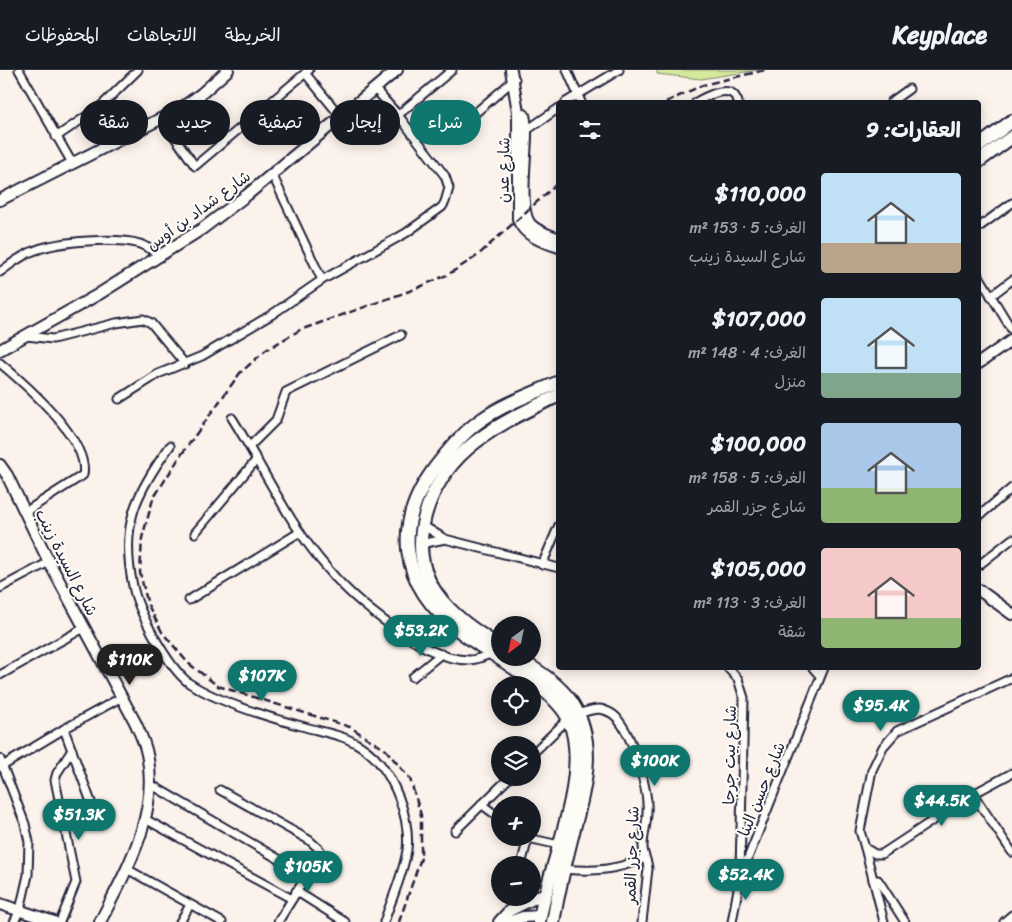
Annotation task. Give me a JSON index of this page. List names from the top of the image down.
{
  "streets": {
    "street": [
      "شارع عدن",
      "شارع شداد بن أوس",
      "شارع السيدة زينب",
      "شارع بيت جرجا",
      "شارع حسن البنا",
      "شارع جزر القمر"
    ]
  },
  "crossings": [
    ["شارع بيت جرجا", "شارع حسن البنا"]
  ],
  "north": "bottom left",
  "page": {
    "header": "Keyplace",
    "nav": ["الخريطة", "الاتجاهات", "المحفوظات"],
    "chip": [
      "شراء",
      "إيجار",
      "تصفية",
      "جديد",
      "شقة"
    ],
    "heading": "العقارات: 9",
    "list": [
      {
        "name": "$110,000",
        "note": "الغرف: 5 · 153 m² · شارع السيدة زينب"
      },
      {
        "name": "$107,000",
        "note": "الغرف: 4 · 148 m² · منزل"
      },
      {
        "name": "$100,000",
        "note": "الغرف: 5 · 158 m² · شارع جزر القمر"
      },
      {
        "name": "$105,000",
        "note": "الغرف: 3 · 113 m² · شقة"
      }
    ],
    "price": [
      "$53.2K",
      "$110K",
      "$107K",
      "$95.4K",
      "$100K",
      "$44.5K",
      "$51.3K",
      "$105K",
      "$52.4K"
    ],
    "map_buttons": ["+", "−"]
  }
}
